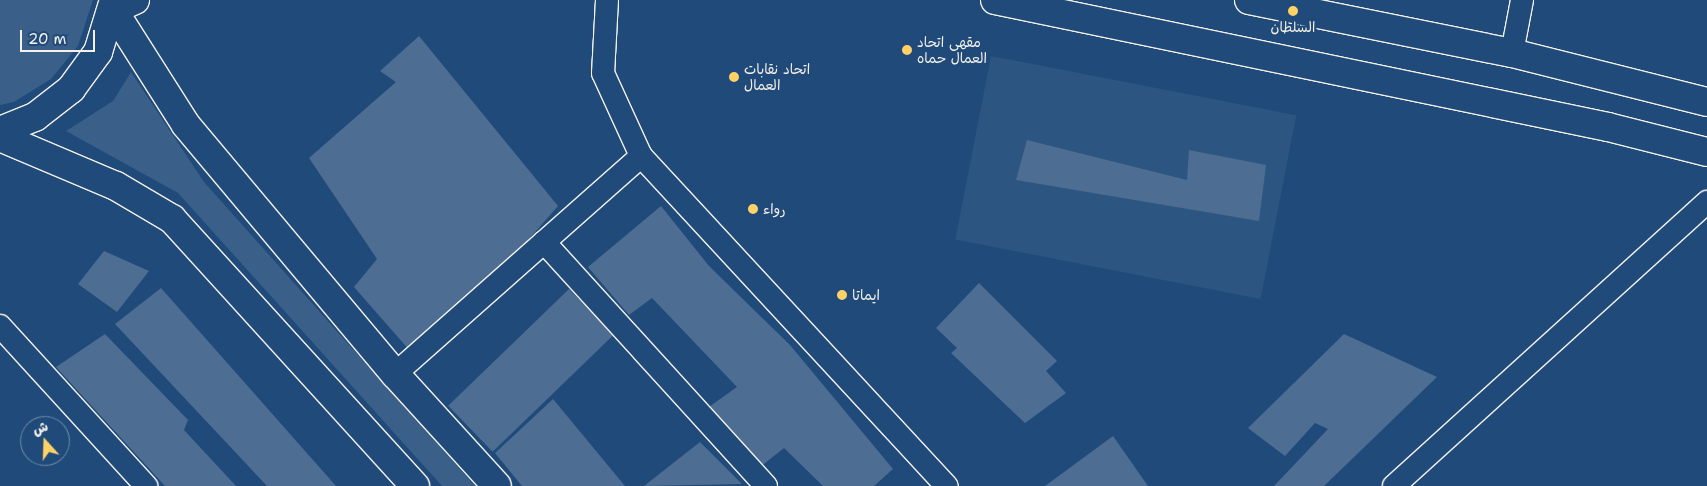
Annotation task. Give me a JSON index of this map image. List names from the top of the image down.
{
  "places": [
    "السلطان",
    "مقهى اتحاد العمال حماه",
    "اتحاد نقابات العمال",
    "رواء",
    "ايماتا"
  ],
  "scale_bar": "20 m",
  "north": "top"
}
